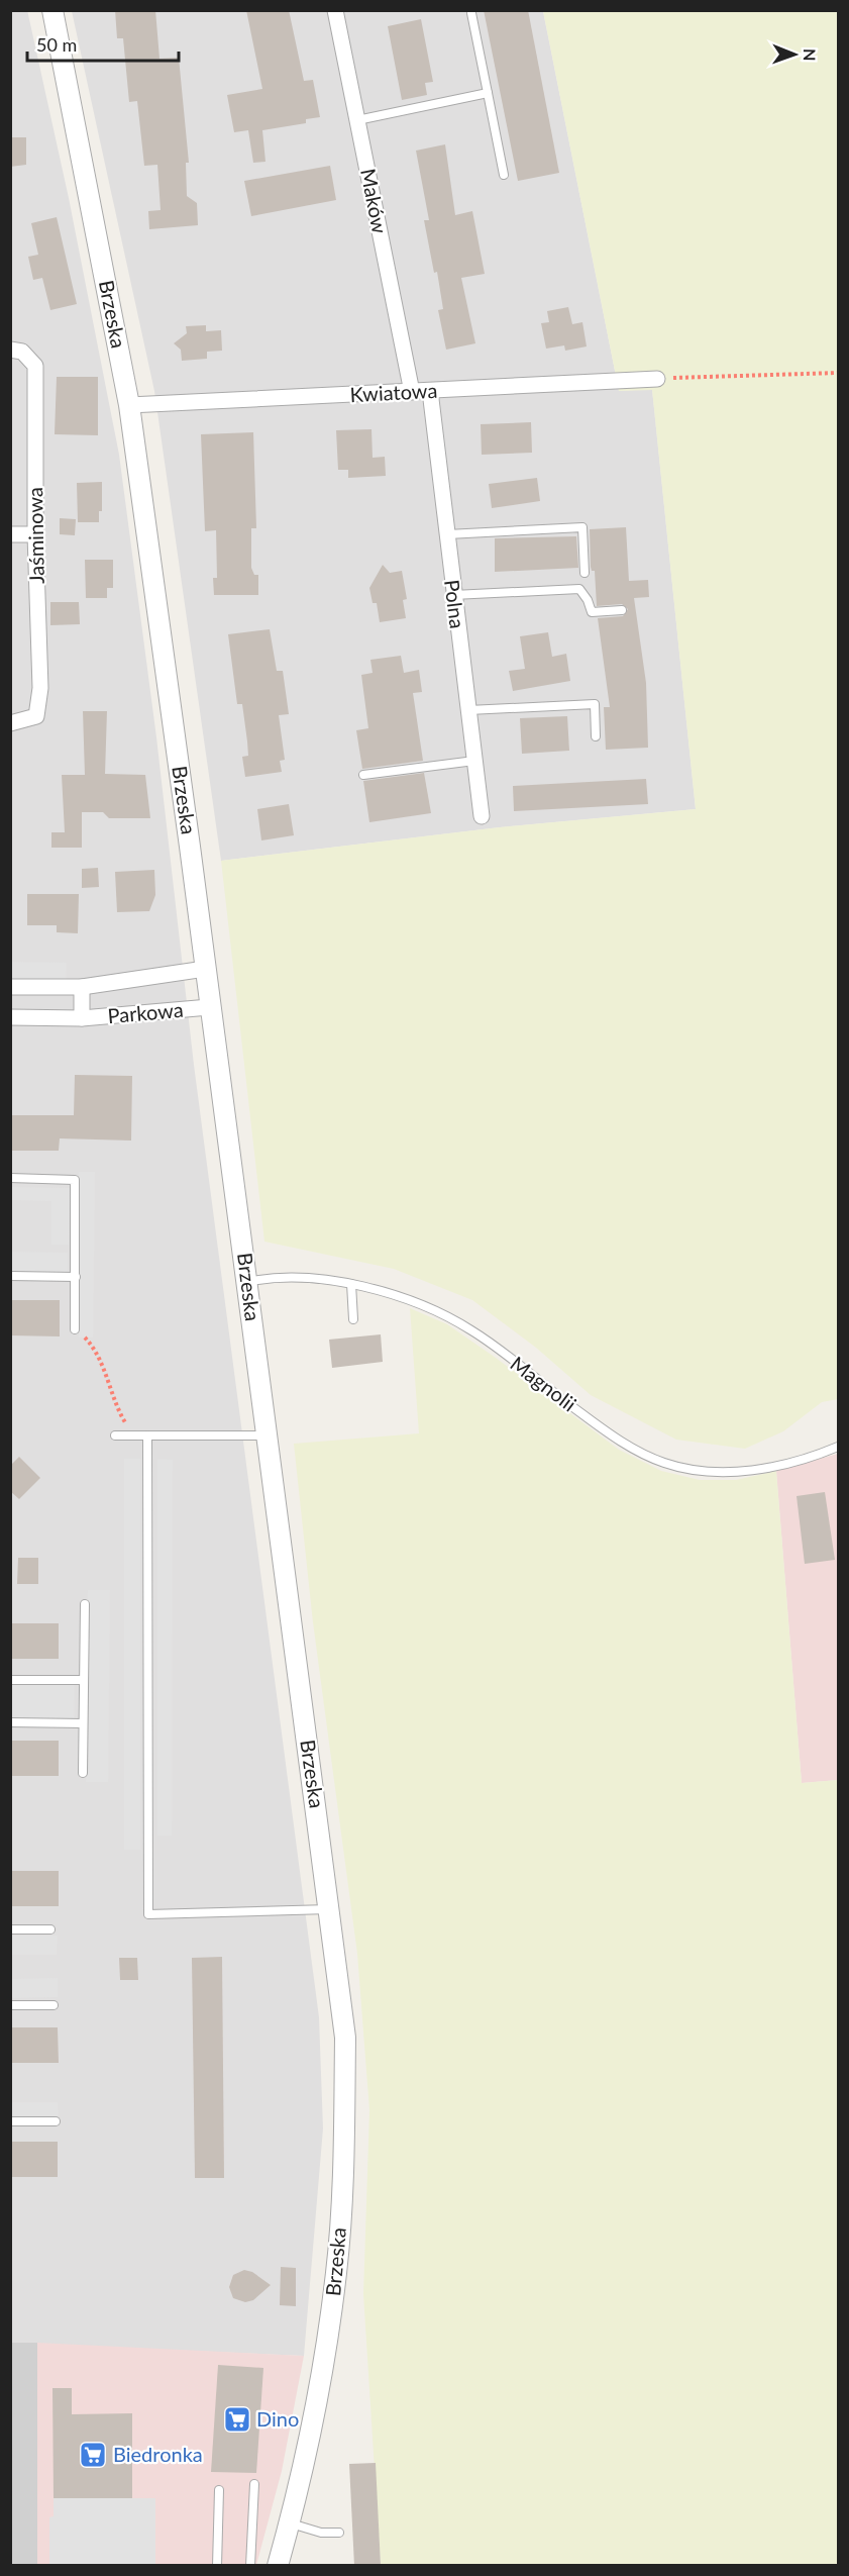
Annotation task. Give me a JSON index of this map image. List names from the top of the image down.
{
  "streets": {
    "street": [
      "Maków",
      "Brzeska",
      "Kwiatowa",
      "Jaśminowa",
      "Polna",
      "Parkowa"
    ],
    "lane": ["Magnolii"]
  },
  "crossings": [
    ["Maków", "Kwiatowa"],
    ["Brzeska", "Kwiatowa"],
    ["Brzeska", "Parkowa"],
    ["Brzeska", "Magnolii"],
    ["Kwiatowa", "Polna"]
  ],
  "places": {
    "supermarket": ["Dino", "Biedronka"]
  },
  "scale_bar": "50 m",
  "north": "right"
}
